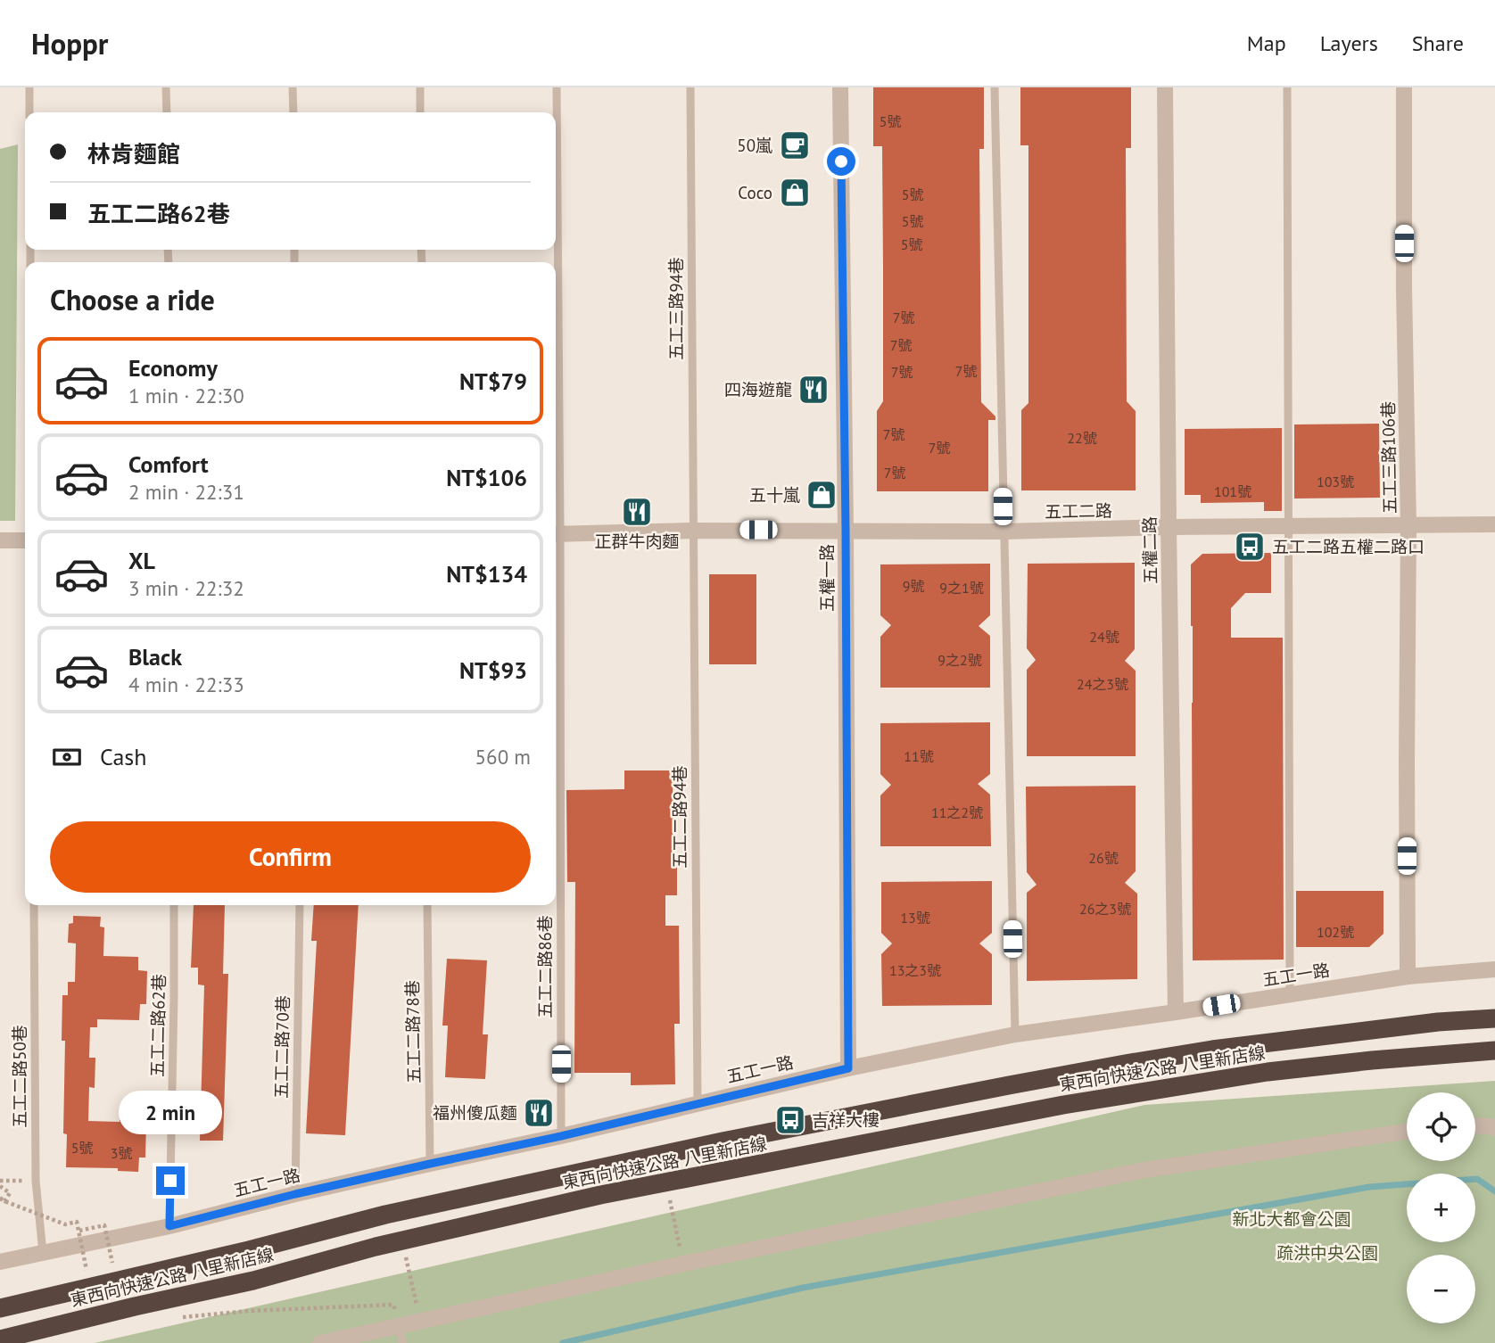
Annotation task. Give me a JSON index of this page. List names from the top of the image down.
{
  "streets": {
    "highway": ["東西向快速公路 八里新店線"],
    "street": [
      "五工三路106巷",
      "五工二路",
      "五權二路",
      "五權一路",
      "五工一路"
    ],
    "lane": [
      "五工三路94巷",
      "五工二路94巷",
      "五工二路86巷",
      "五工二路62巷",
      "五工二路78巷",
      "五工二路70巷",
      "五工二路50巷"
    ]
  },
  "crossings": [
    ["五工三路94巷", "五工二路"],
    ["五工三路94巷", "五工二路94巷"],
    ["五工三路106巷", "五工二路"],
    ["五工三路106巷", "五工一路"],
    ["五工二路", "五權二路"],
    ["五工二路", "五權一路"],
    ["五工二路", "五工二路94巷"],
    ["五工二路", "五工二路86巷"],
    ["五權二路", "五工一路"],
    ["五權一路", "五工一路"],
    ["五工二路94巷", "五工一路"],
    ["五工二路86巷", "五工一路"],
    ["五工一路", "五工二路62巷"],
    ["五工一路", "五工二路78巷"],
    ["五工一路", "五工二路70巷"],
    ["五工一路", "五工二路50巷"]
  ],
  "parks": ["新北大都會公園", "疏洪中央公園"],
  "places": {
    "cafe": ["50嵐"],
    "shop": ["Coco", "五十嵐"],
    "restaurant": ["四海遊龍", "正群牛肉麵", "福州傻瓜麵"],
    "bus stop": ["五工二路五權二路口", "吉祥大樓"]
  },
  "house_numbers": [
    "5號",
    "5號",
    "5號",
    "5號",
    "7號",
    "7號",
    "7號",
    "7號",
    "7號",
    "22號",
    "7號",
    "7號",
    "103號",
    "101號",
    "9號",
    "9之1號",
    "24號",
    "9之2號",
    "24之3號",
    "11號",
    "11之2號",
    "26號",
    "26之3號",
    "13號",
    "102號",
    "13之3號",
    "5號",
    "3號"
  ],
  "page": {
    "header": "Hoppr",
    "nav": ["Map", "Layers", "Share"],
    "banner": ["林肯麵館", "五工二路62巷"],
    "heading": "Choose a ride",
    "list": [
      {
        "name": "Economy",
        "note": "1 min · 22:30",
        "value": "NT$79"
      },
      {
        "name": "Comfort",
        "note": "2 min · 22:31",
        "value": "NT$106"
      },
      {
        "name": "XL",
        "note": "3 min · 22:32",
        "value": "NT$134"
      },
      {
        "name": "Black",
        "note": "4 min · 22:33",
        "value": "NT$93"
      }
    ],
    "pay": ["Cash", "560 m"],
    "buttons": "Confirm",
    "bubble": "2 min",
    "map_buttons": ["+", "−"]
  }
}
